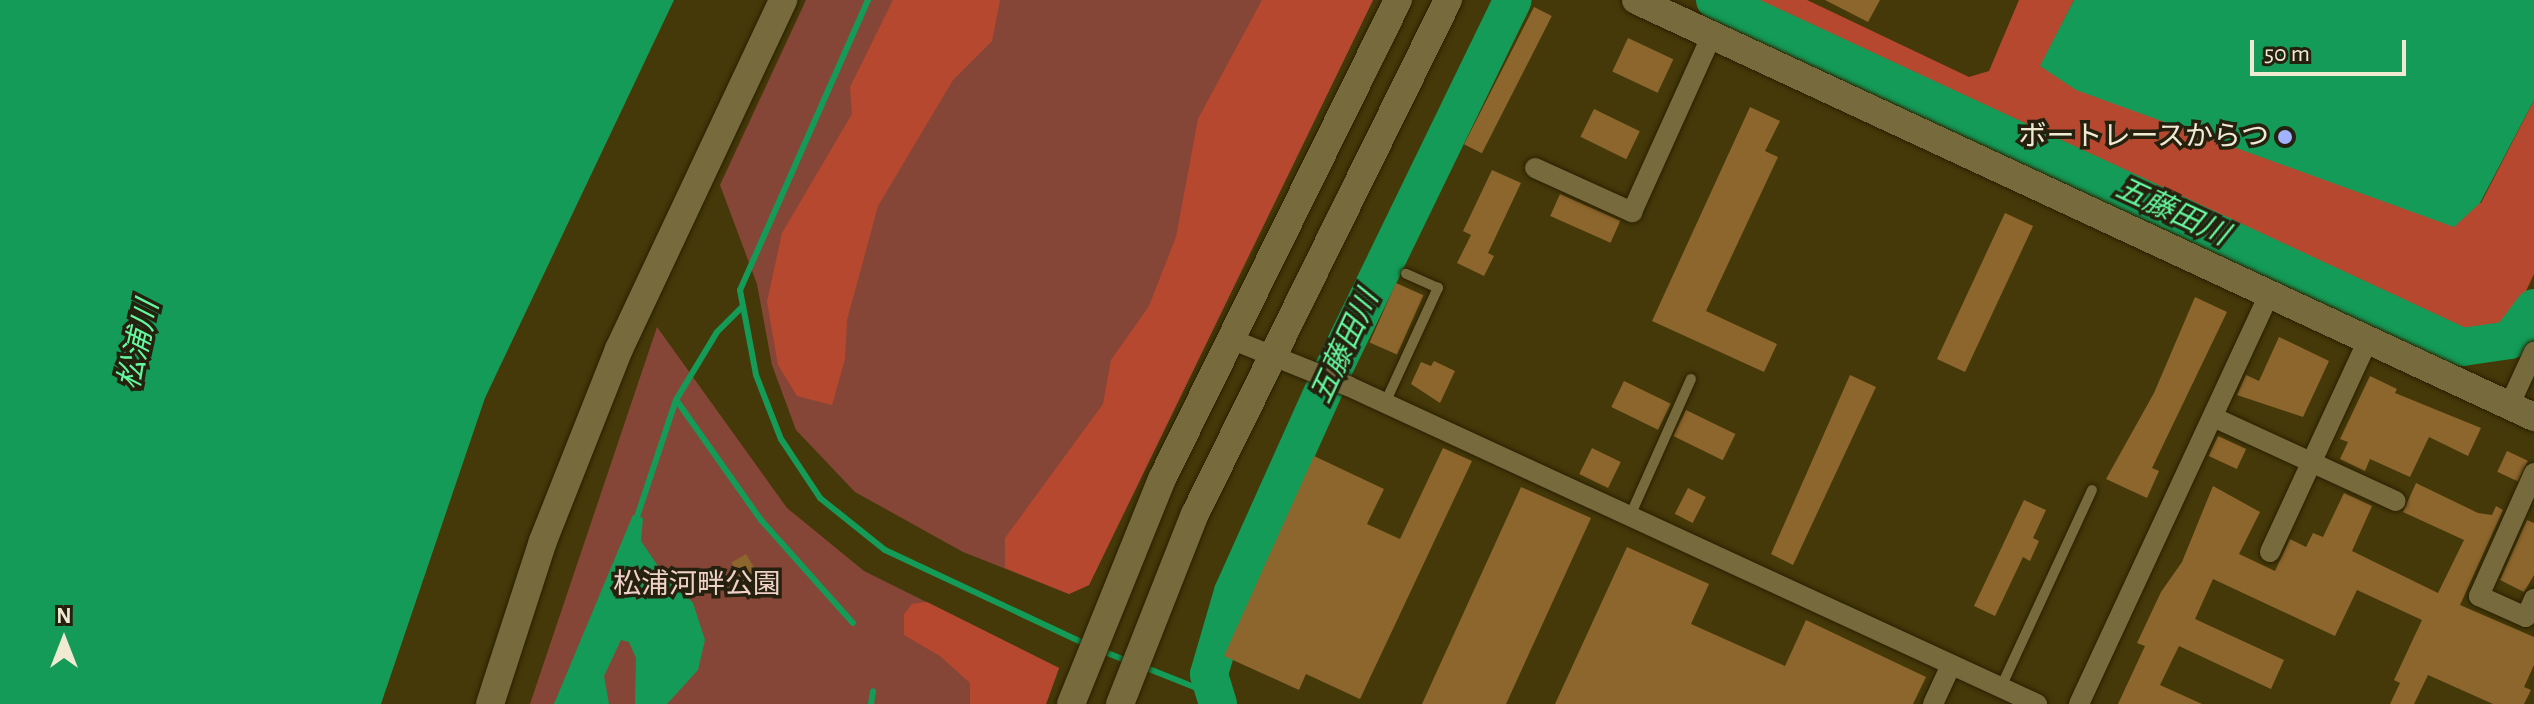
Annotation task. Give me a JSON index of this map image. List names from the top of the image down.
{
  "water": ["五藤田川", "松浦川"],
  "parks": ["松浦河畔公園"],
  "places": ["ボートレースからつ"],
  "scale_bar": "50 m",
  "north": "top"
}
